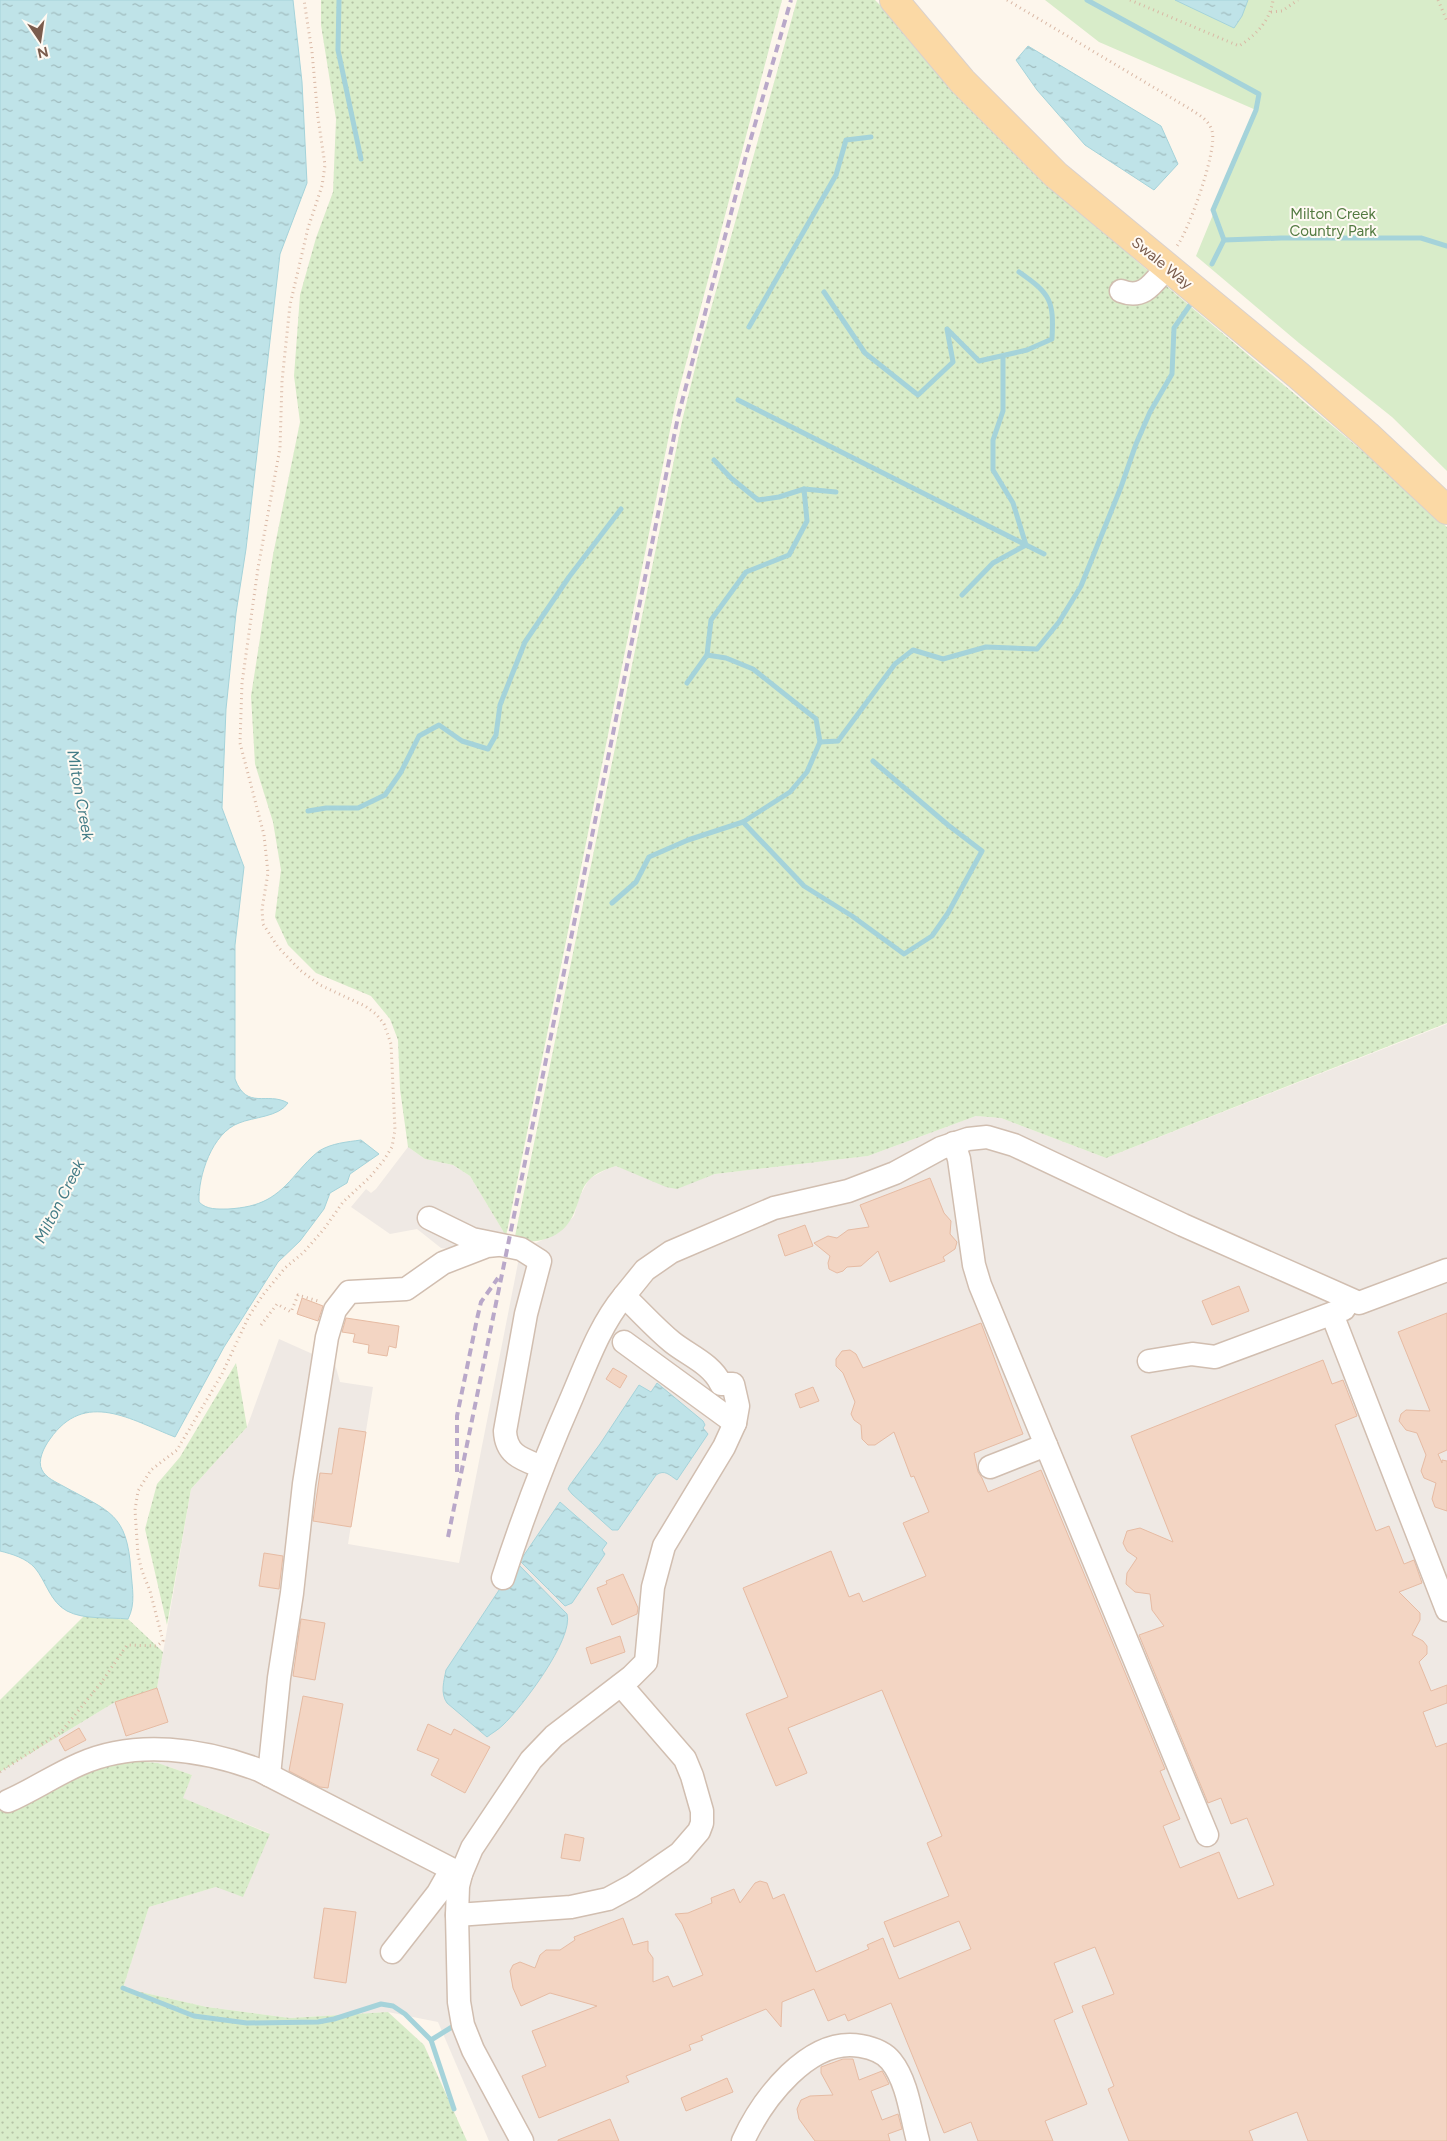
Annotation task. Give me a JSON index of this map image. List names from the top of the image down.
{
  "streets": {
    "main road": ["Swale Way"]
  },
  "water": ["Milton Creek"],
  "parks": ["Milton Creek Country Park"],
  "north": "bottom"
}
